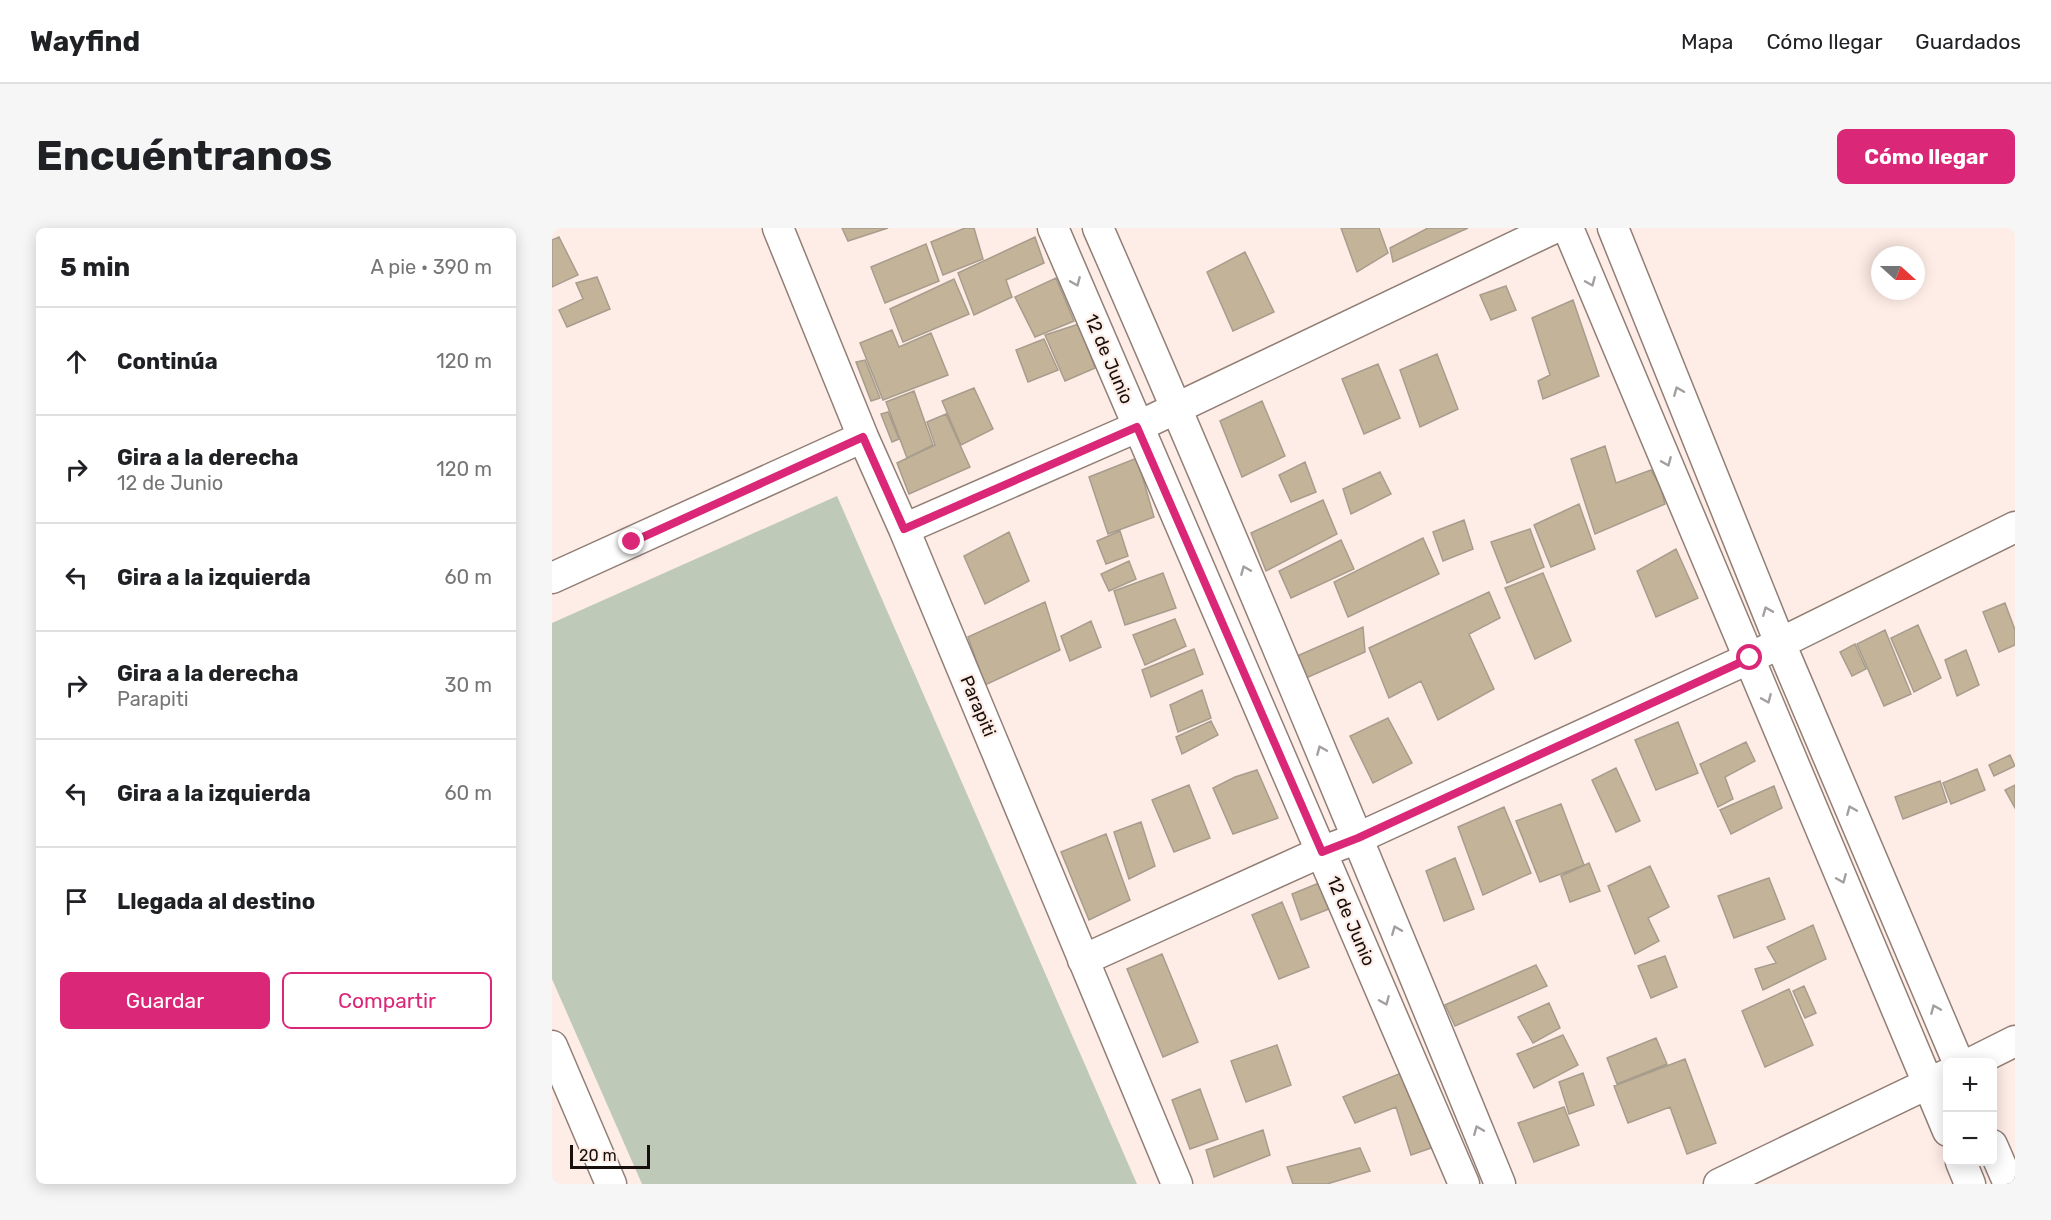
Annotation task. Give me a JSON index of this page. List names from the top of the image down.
{
  "streets": {
    "street": ["12 de Junio", "Parapiti"]
  },
  "scale_bar": "20 m",
  "north": "right",
  "page": {
    "header": "Wayfind",
    "nav": ["Mapa", "Cómo llegar", "Guardados"],
    "buttons": [
      "Cómo llegar",
      ["Guardar", "Compartir"]
    ],
    "title": "Encuéntranos",
    "heading": ["5 min", "A pie · 390 m"],
    "list": [
      ["Continúa", "120 m"],
      ["Gira a la derecha", "12 de Junio", "120 m"],
      ["Gira a la izquierda", "60 m"],
      ["Gira a la derecha", "Parapiti", "30 m"],
      ["Gira a la izquierda", "60 m"],
      "Llegada al destino"
    ],
    "map_buttons": ["+", "−"],
    "scale": "20 m"
  }
}
